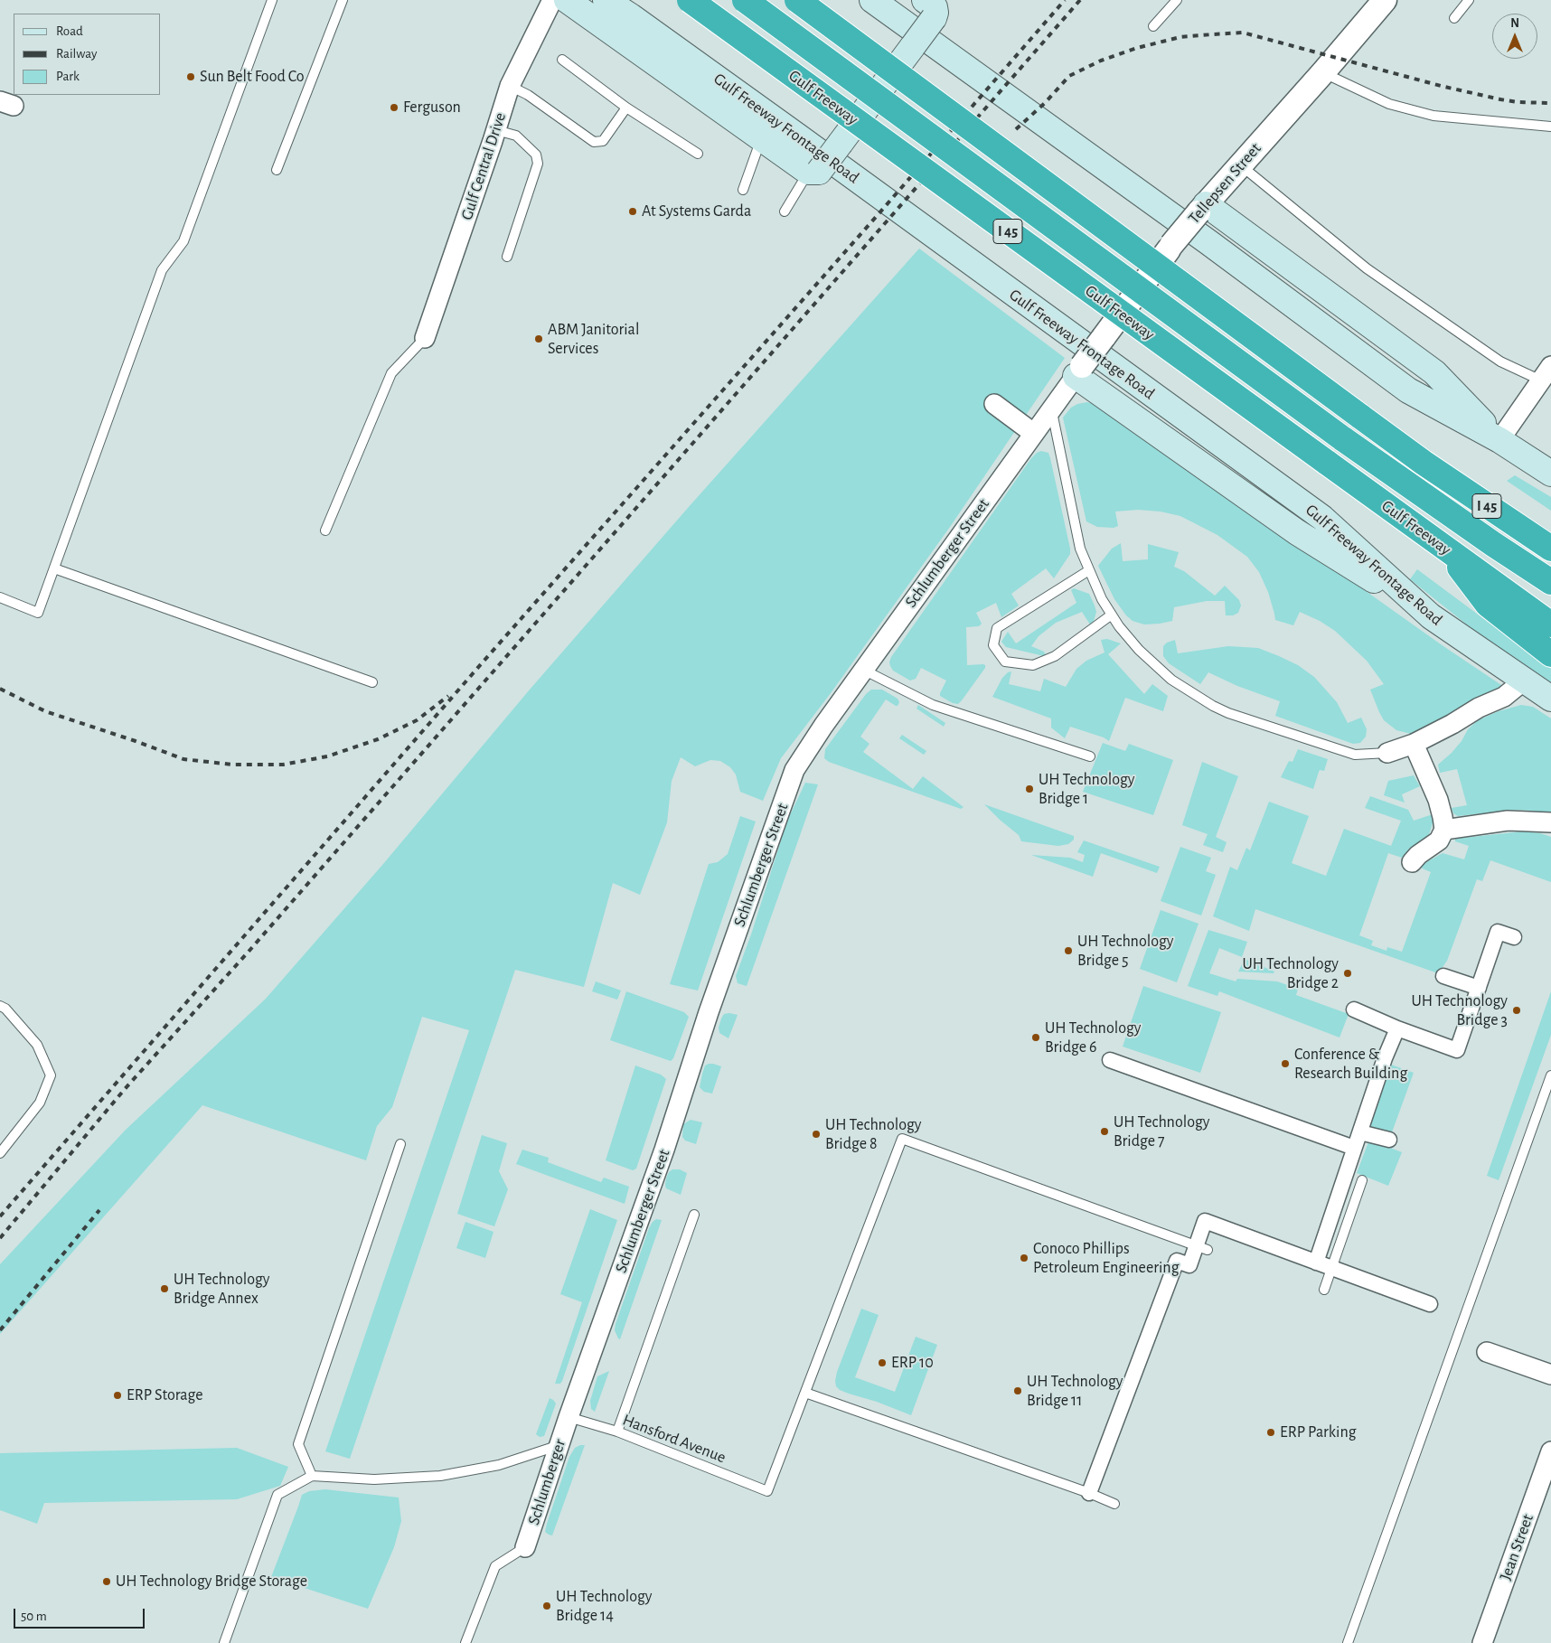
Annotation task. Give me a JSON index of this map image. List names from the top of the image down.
{
  "streets": {
    "highway": ["Gulf Freeway", "I 45"],
    "main road": ["Gulf Freeway Frontage Road"],
    "street": [
      "Gulf Central Drive",
      "Tellepsen Street",
      "Schlumberger Street",
      "Schlumberger",
      "Jean Street"
    ],
    "lane": ["Hansford Avenue"]
  },
  "crossings": [
    ["Tellepsen Street", "Schlumberger Street"],
    ["Schlumberger Street", "Hansford Avenue"],
    ["Schlumberger Street", "Schlumberger"],
    ["Hansford Avenue", "Schlumberger"]
  ],
  "places": [
    "Sun Belt Food Co",
    "Ferguson",
    "At Systems Garda",
    "ABM Janitorial Services",
    "UH Technology Bridge 1",
    "UH Technology Bridge 5",
    "UH Technology Bridge 2",
    "UH Technology Bridge 3",
    "UH Technology Bridge 6",
    "Conference & Research Building",
    "UH Technology Bridge 7",
    "UH Technology Bridge 8",
    "Conoco Phillips Petroleum Engineering",
    "UH Technology Bridge Annex",
    "ERP 10",
    "UH Technology Bridge 11",
    "ERP Storage",
    "ERP Parking",
    "UH Technology Bridge Storage",
    "UH Technology Bridge 14"
  ],
  "legend": ["Road", "Railway", "Park"],
  "scale_bar": "50 m",
  "north": "top"
}
